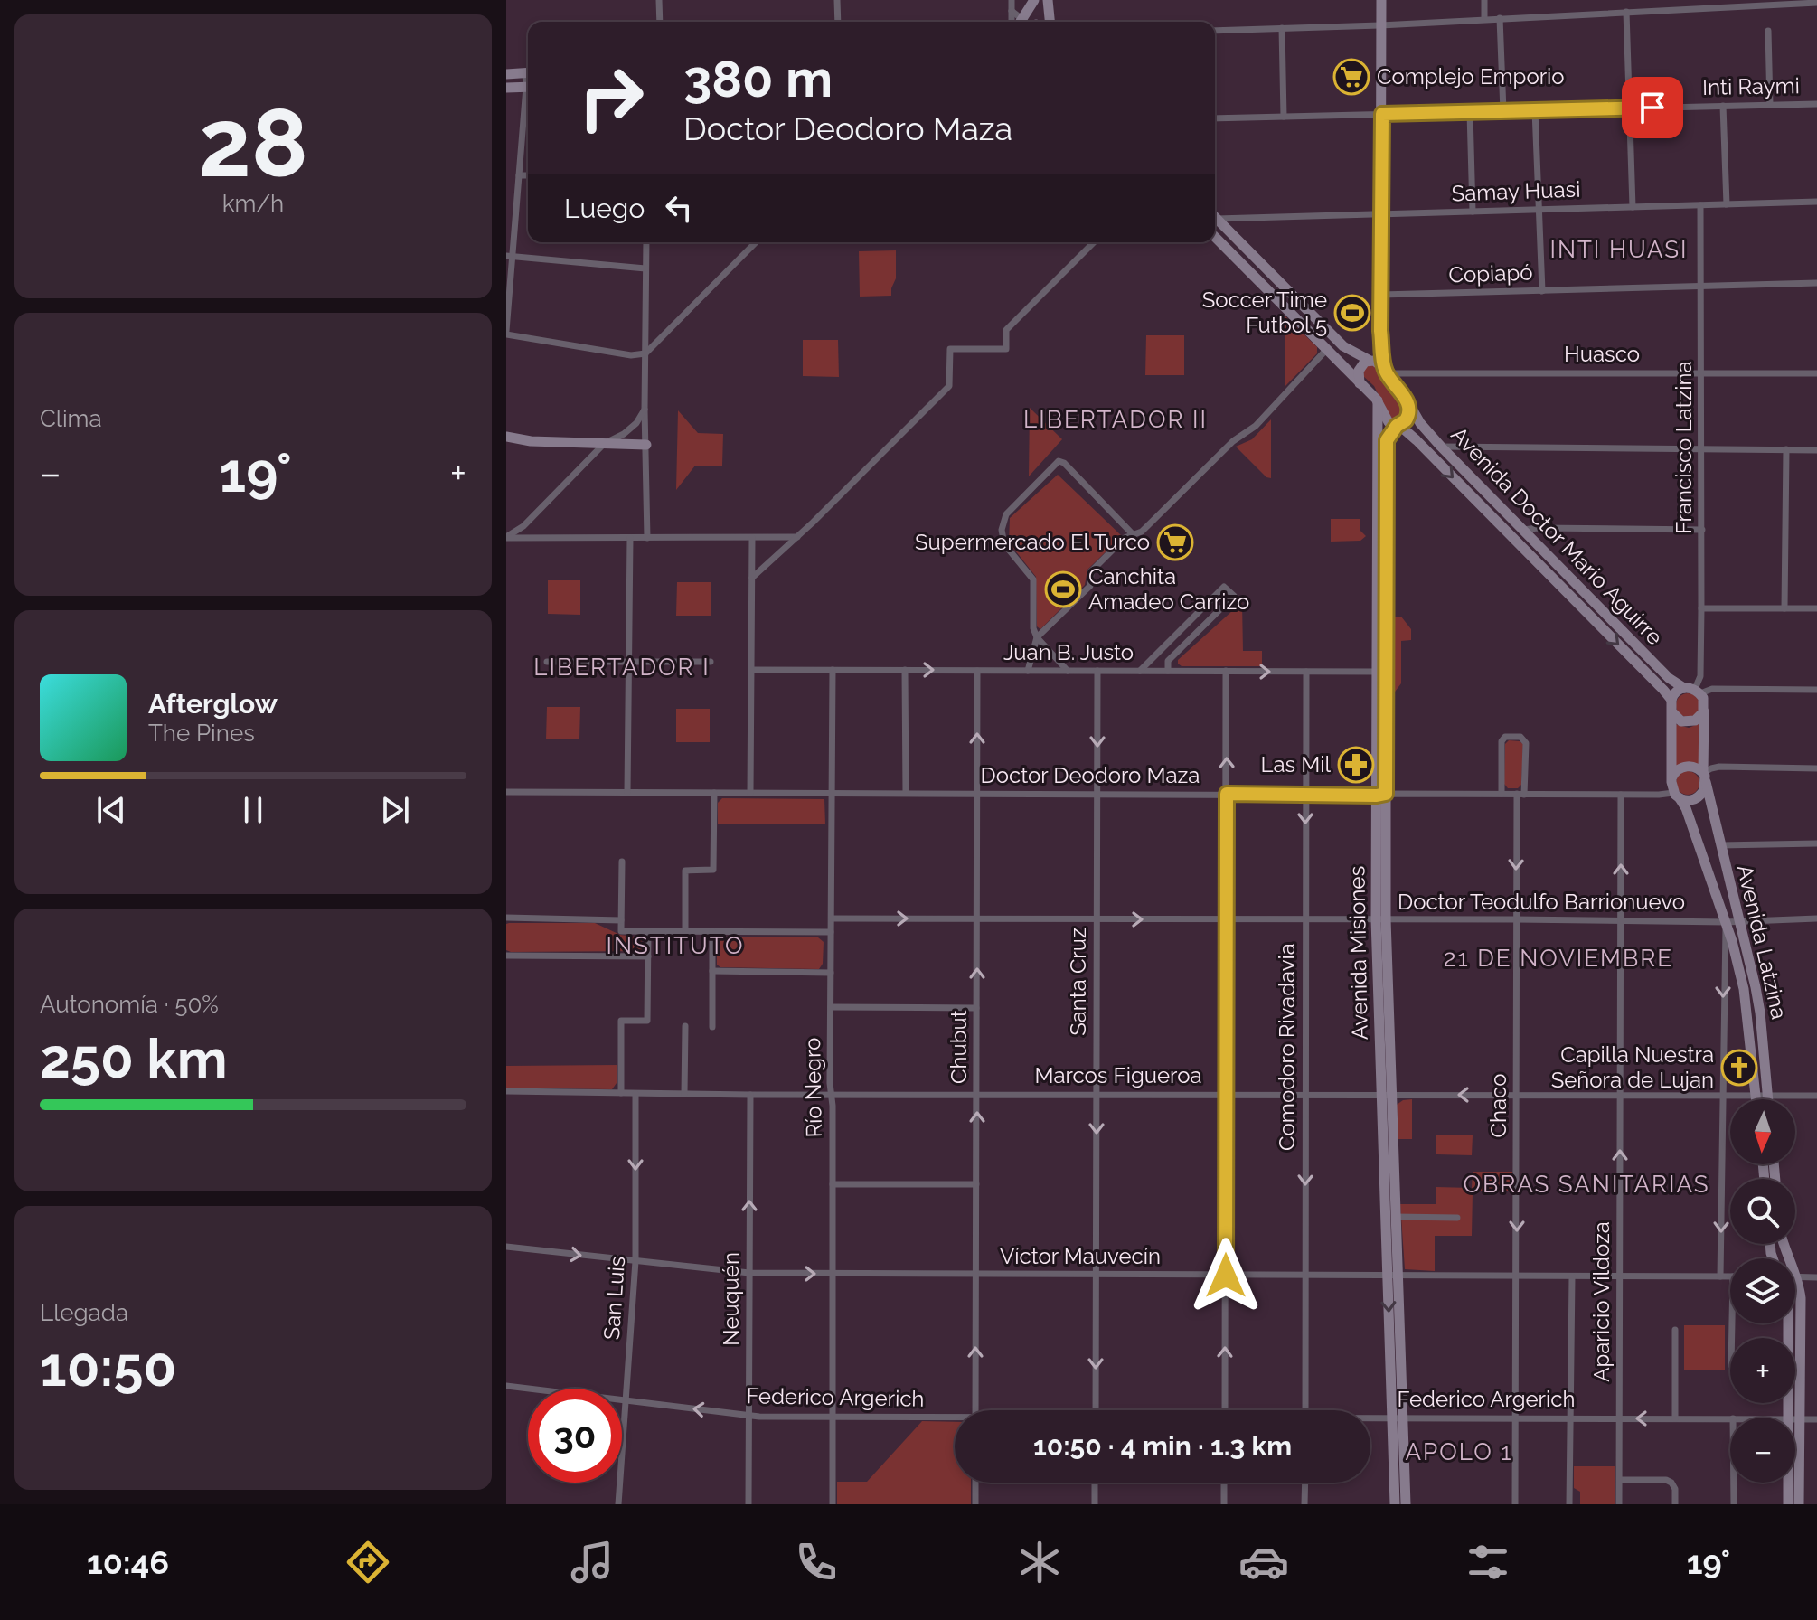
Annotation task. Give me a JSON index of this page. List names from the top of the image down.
{
  "streets": {
    "main road": ["Avenida Doctor Mario Aguirre", "Avenida Latzina", "Avenida Misiones"],
    "street": [
      "Inti Raymi",
      "Samay Huasi",
      "Copiapó",
      "Huasco",
      "Francisco Latzina",
      "Juan B. Justo",
      "Doctor Deodoro Maza",
      "Doctor Teodulfo Barrionuevo",
      "Santa Cruz",
      "Chubut",
      "Comodoro Rivadavia",
      "Marcos Figueroa",
      "Río Negro",
      "Chaco",
      "Víctor Mauvecín",
      "San Luis",
      "Neuquén",
      "Aparicio Vildoza",
      "Federico Argerich"
    ]
  },
  "crossings": [
    ["Samay Huasi", "Francisco Latzina"],
    ["Copiapó", "Francisco Latzina"],
    ["Huasco", "Francisco Latzina"],
    ["Huasco", "Avenida Doctor Mario Aguirre"],
    ["Francisco Latzina", "Avenida Doctor Mario Aguirre"],
    ["Francisco Latzina", "Avenida Latzina"],
    ["Avenida Doctor Mario Aguirre", "Avenida Latzina"],
    ["Avenida Doctor Mario Aguirre", "Avenida Misiones"],
    ["Juan B. Justo", "Avenida Misiones"],
    ["Juan B. Justo", "Santa Cruz"],
    ["Juan B. Justo", "Chubut"],
    ["Juan B. Justo", "Comodoro Rivadavia"],
    ["Juan B. Justo", "Río Negro"],
    ["Doctor Deodoro Maza", "Avenida Latzina"],
    ["Doctor Deodoro Maza", "Avenida Misiones"],
    ["Doctor Deodoro Maza", "Santa Cruz"],
    ["Doctor Deodoro Maza", "Chubut"],
    ["Doctor Deodoro Maza", "Comodoro Rivadavia"],
    ["Doctor Deodoro Maza", "Río Negro"],
    ["Doctor Deodoro Maza", "Chaco"],
    ["Doctor Deodoro Maza", "Aparicio Vildoza"],
    ["Doctor Teodulfo Barrionuevo", "Avenida Latzina"],
    ["Doctor Teodulfo Barrionuevo", "Avenida Misiones"],
    ["Doctor Teodulfo Barrionuevo", "Santa Cruz"],
    ["Doctor Teodulfo Barrionuevo", "Chubut"],
    ["Doctor Teodulfo Barrionuevo", "Comodoro Rivadavia"],
    ["Doctor Teodulfo Barrionuevo", "Río Negro"],
    ["Doctor Teodulfo Barrionuevo", "Chaco"],
    ["Doctor Teodulfo Barrionuevo", "Aparicio Vildoza"],
    ["Avenida Latzina", "Marcos Figueroa"],
    ["Avenida Misiones", "Marcos Figueroa"],
    ["Avenida Misiones", "Víctor Mauvecín"],
    ["Avenida Misiones", "Federico Argerich"],
    ["Santa Cruz", "Marcos Figueroa"],
    ["Santa Cruz", "Víctor Mauvecín"],
    ["Chubut", "Marcos Figueroa"],
    ["Chubut", "Víctor Mauvecín"],
    ["Comodoro Rivadavia", "Marcos Figueroa"],
    ["Comodoro Rivadavia", "Víctor Mauvecín"],
    ["Marcos Figueroa", "Río Negro"],
    ["Marcos Figueroa", "Chaco"],
    ["Marcos Figueroa", "San Luis"],
    ["Marcos Figueroa", "Neuquén"],
    ["Marcos Figueroa", "Aparicio Vildoza"],
    ["Río Negro", "Víctor Mauvecín"],
    ["Río Negro", "Federico Argerich"],
    ["Chaco", "Víctor Mauvecín"],
    ["Chaco", "Federico Argerich"],
    ["Víctor Mauvecín", "San Luis"],
    ["Víctor Mauvecín", "Neuquén"],
    ["Víctor Mauvecín", "Aparicio Vildoza"],
    ["San Luis", "Federico Argerich"],
    ["Neuquén", "Federico Argerich"],
    ["Aparicio Vildoza", "Federico Argerich"]
  ],
  "one_way": [
    "Santa Cruz",
    "Chubut",
    "Comodoro Rivadavia",
    "Chaco",
    "San Luis",
    "Neuquén",
    "Aparicio Vildoza"
  ],
  "districts": [
    "INTI HUASI",
    "LIBERTADOR II",
    "LIBERTADOR I",
    "INSTITUTO",
    "21 DE NOVIEMBRE",
    "OBRAS SANITARIAS",
    "APOLO 1"
  ],
  "places": {
    "supermarket": ["Complejo Emporio", "Supermercado El Turco"],
    "sports": ["Soccer Time Futbol 5", "Canchita Amadeo Carrizo"],
    "pharmacy": ["Las Mil"],
    "church": ["Capilla Nuestra Señora de Lujan"]
  },
  "north": "bottom",
  "page": {
    "tile": [
      ["28", "km/h"],
      "Clima",
      ["Autonomía · 50%", "250 km"],
      ["Llegada", "10:50"]
    ],
    "turn": ["380 m", "Doctor Deodoro Maza"],
    "then": "Luego",
    "heat": ["−", "19°", "+"],
    "song": ["Afterglow", "The Pines"],
    "map_buttons": ["+", "−"],
    "limit": "30",
    "trip": "10:50 · 4 min · 1.3 km",
    "tabs": ["10:46", "19°"]
  }
}
